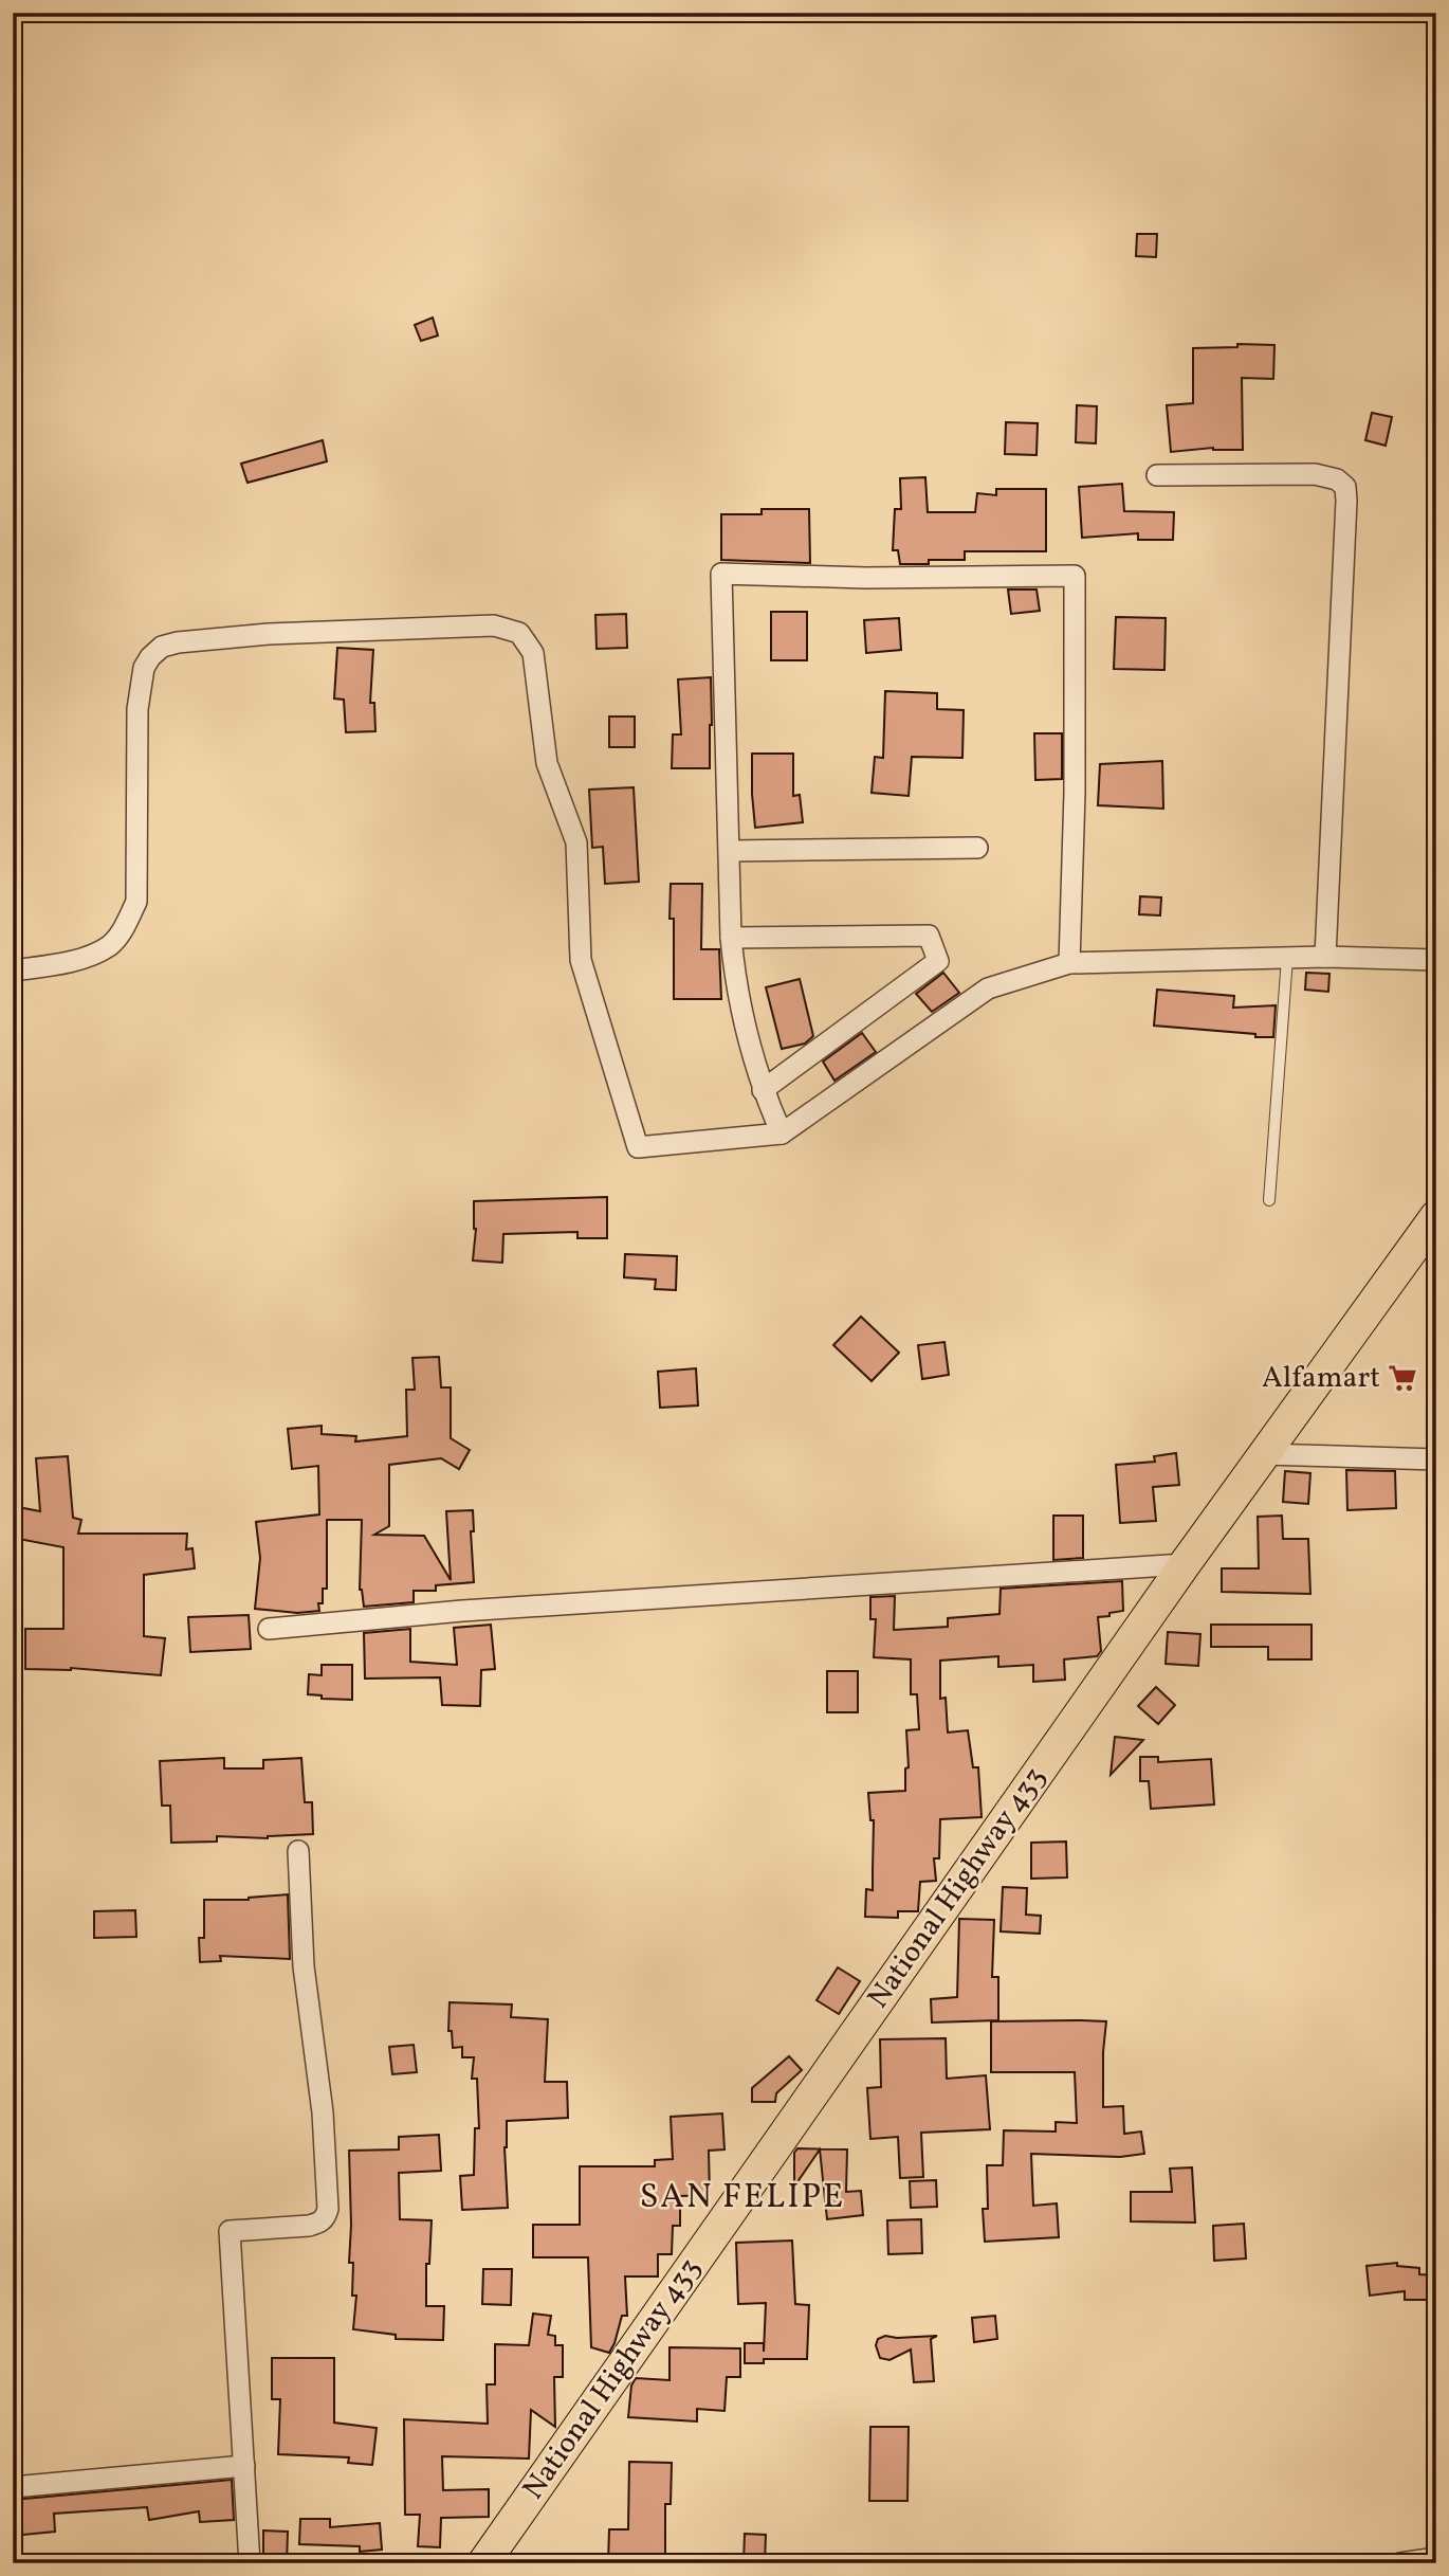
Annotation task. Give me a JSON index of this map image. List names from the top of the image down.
{
  "streets": {
    "main road": ["National Highway 433"]
  },
  "districts": ["SAN FELIPE"],
  "places": {
    "supermarket": ["Alfamart"]
  }
}
